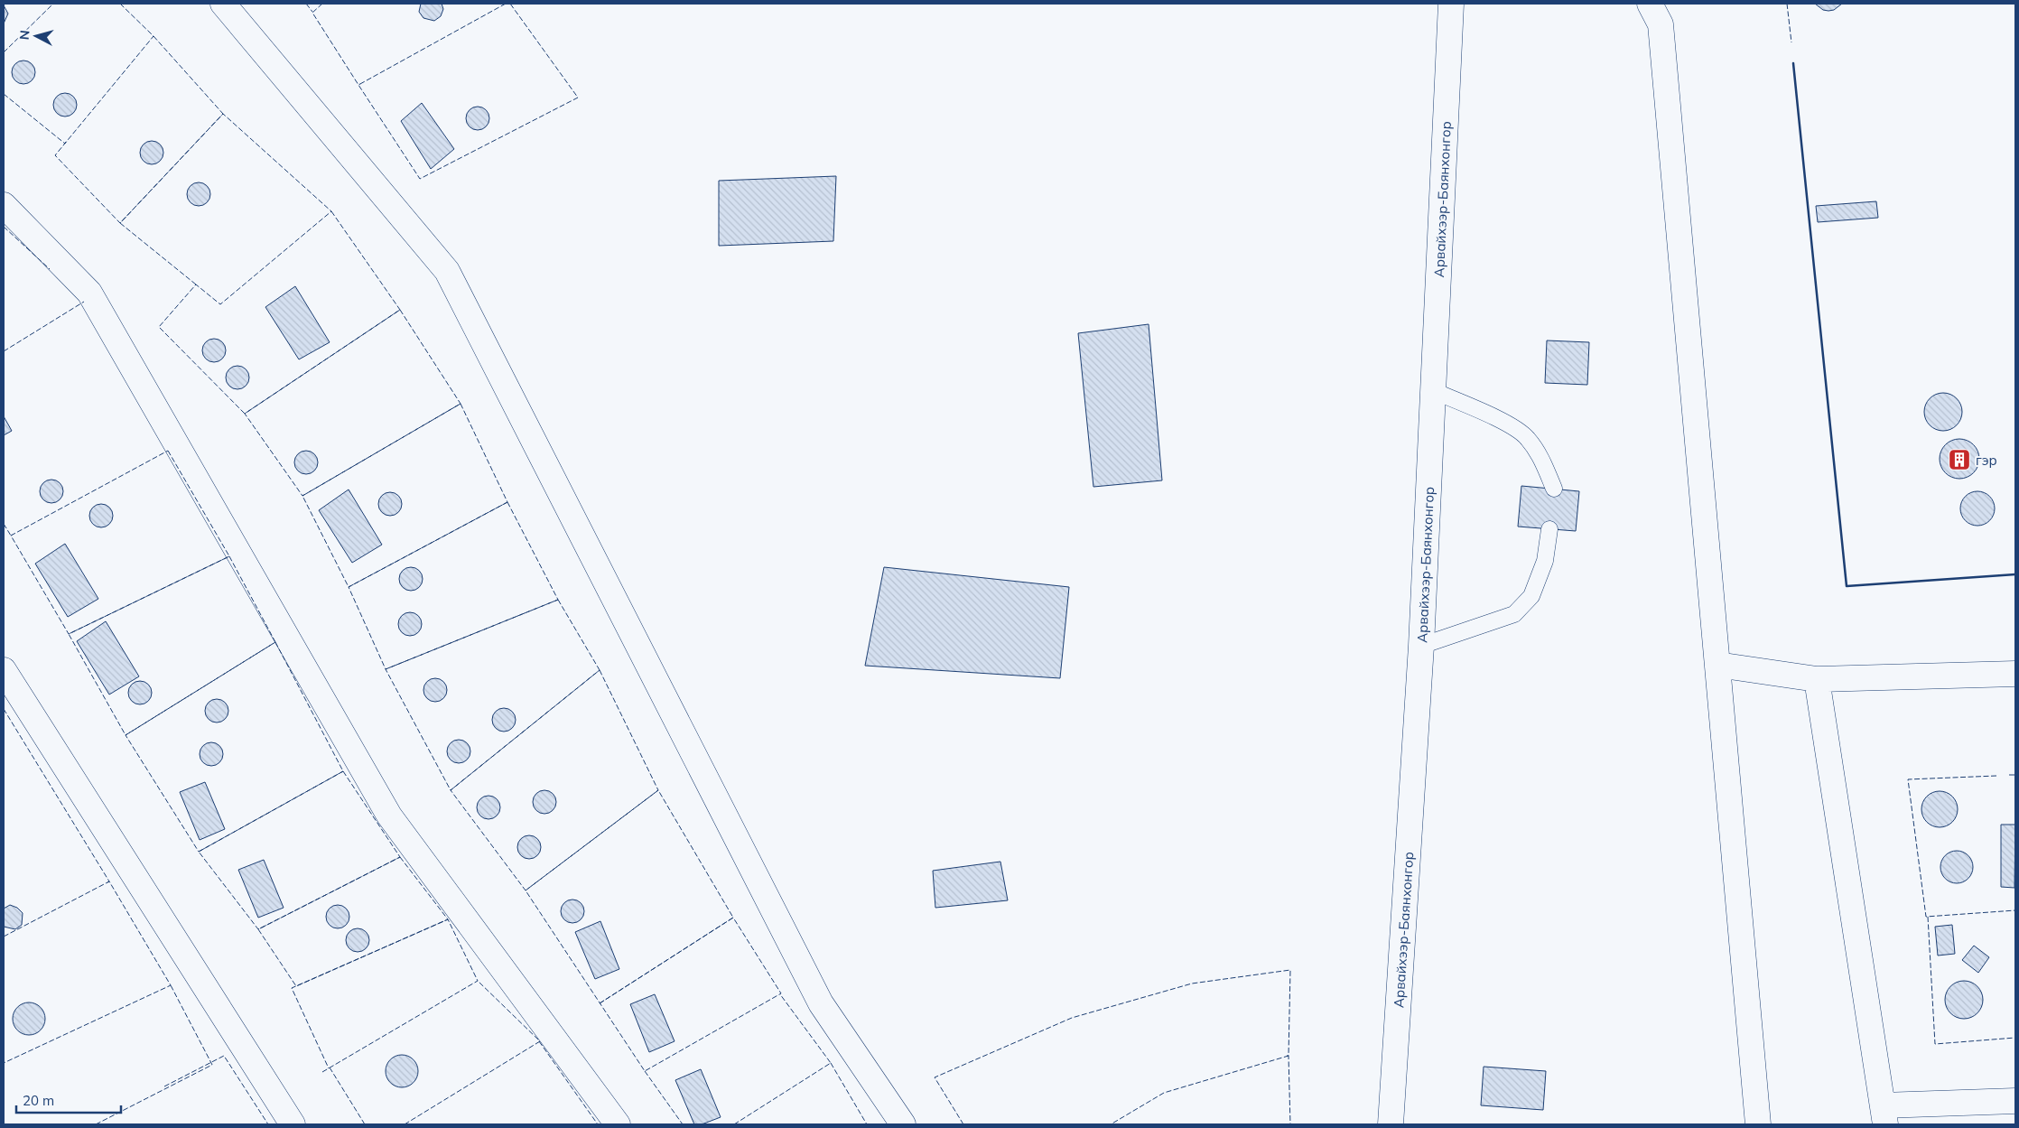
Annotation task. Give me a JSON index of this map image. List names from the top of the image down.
{
  "streets": {
    "main road": ["Арвайхээр-Баянхонгор"]
  },
  "places": {
    "building": ["гэр"]
  },
  "scale_bar": "20 m",
  "north": "left"
}
